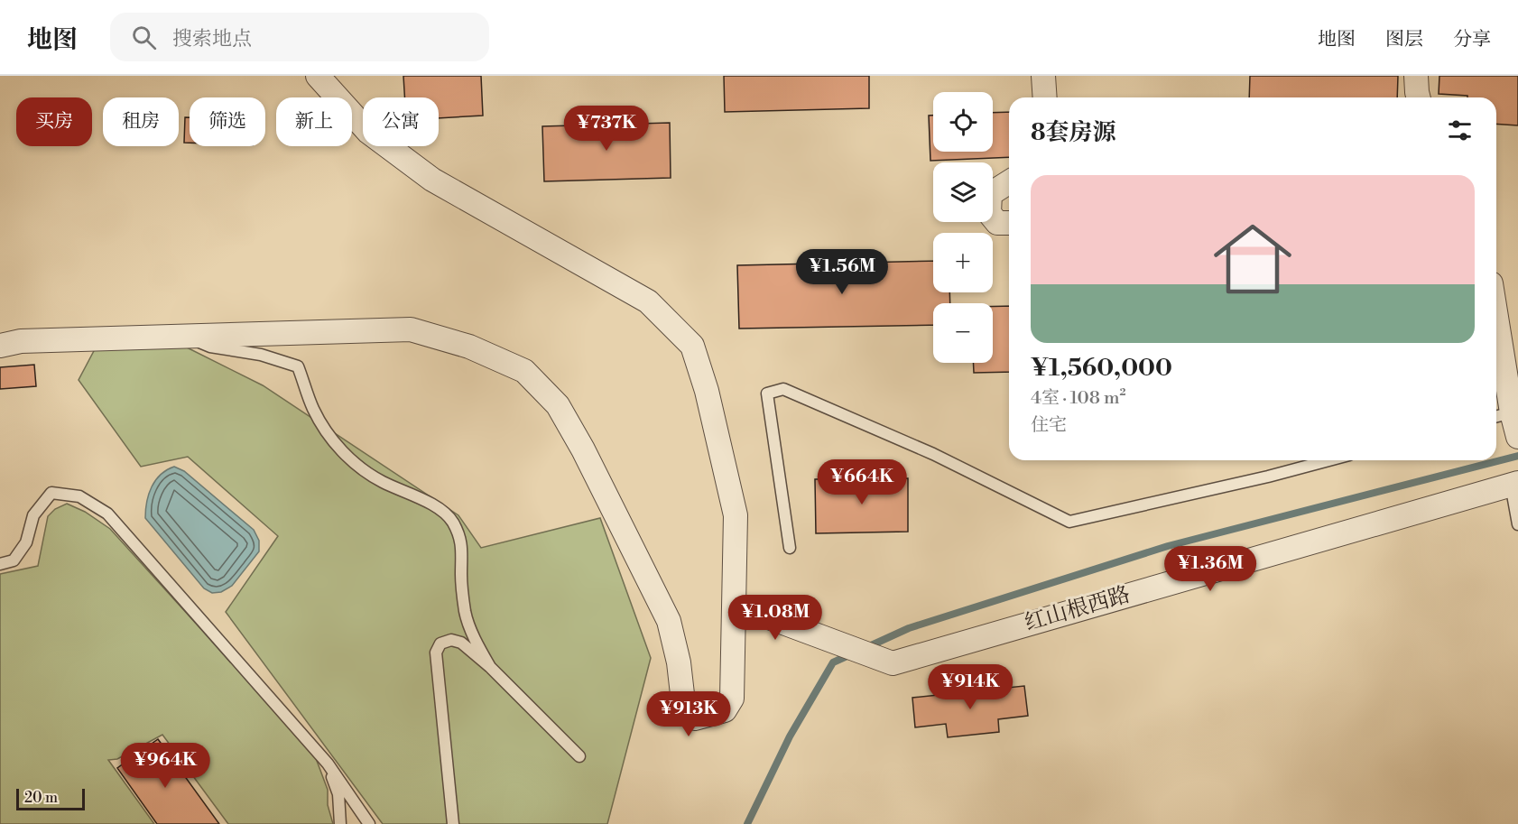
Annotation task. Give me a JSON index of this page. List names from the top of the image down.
{
  "streets": {
    "street": ["红山根西路"]
  },
  "scale_bar": "20 m",
  "page": {
    "header": "地图",
    "search": "搜索地点",
    "nav": ["地图", "图层", "分享"],
    "map_buttons": ["+", "−"],
    "chip": [
      "买房",
      "租房",
      "筛选",
      "新上",
      "公寓"
    ],
    "heading": "8套房源",
    "price": [
      "¥737K",
      "¥1.56M",
      "¥664K",
      "¥1.36M",
      "¥1.08M",
      "¥914K",
      "¥913K",
      "¥964K"
    ],
    "list": [
      {
        "name": "¥1,560,000",
        "note": "4室 · 108 m² · 住宅"
      }
    ],
    "scale": "20 m"
  }
}
